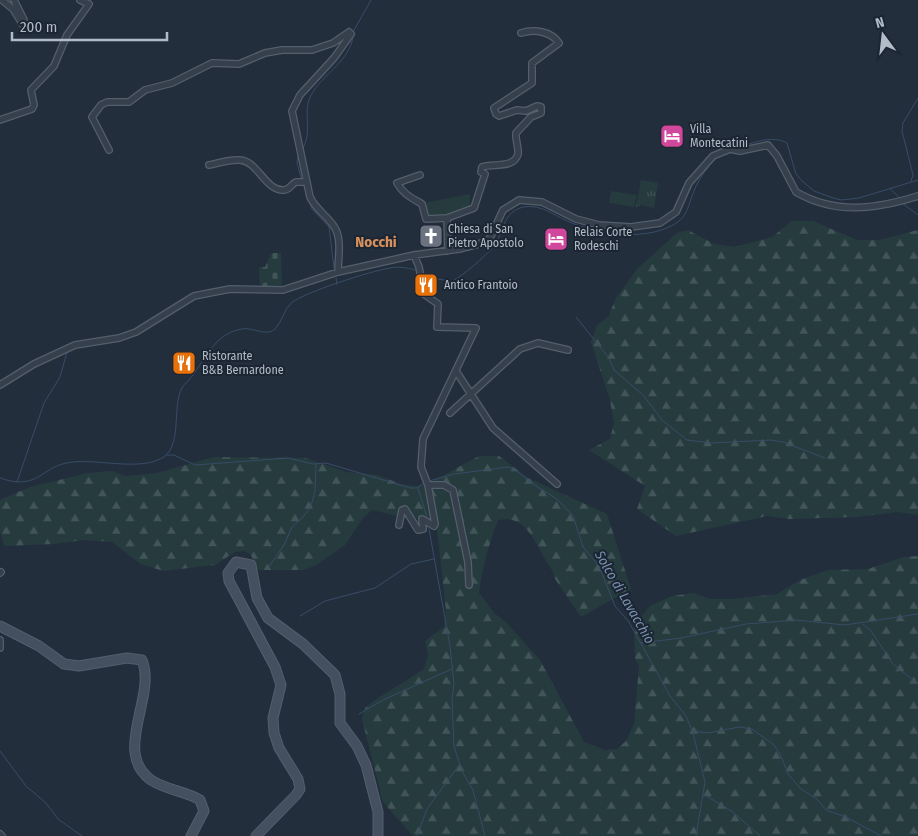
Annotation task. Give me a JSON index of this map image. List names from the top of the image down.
{
  "districts": ["Nocchi"],
  "water": ["Solco di Lavacchio"],
  "places": {
    "hotel": ["Villa Montecatini", "Relais Corte Rodeschi"],
    "church": ["Chiesa di San Pietro Apostolo"],
    "restaurant": ["Antico Frantoio", "Ristorante B&B Bernardone"]
  },
  "scale_bar": "200 m",
  "north": "top"
}
